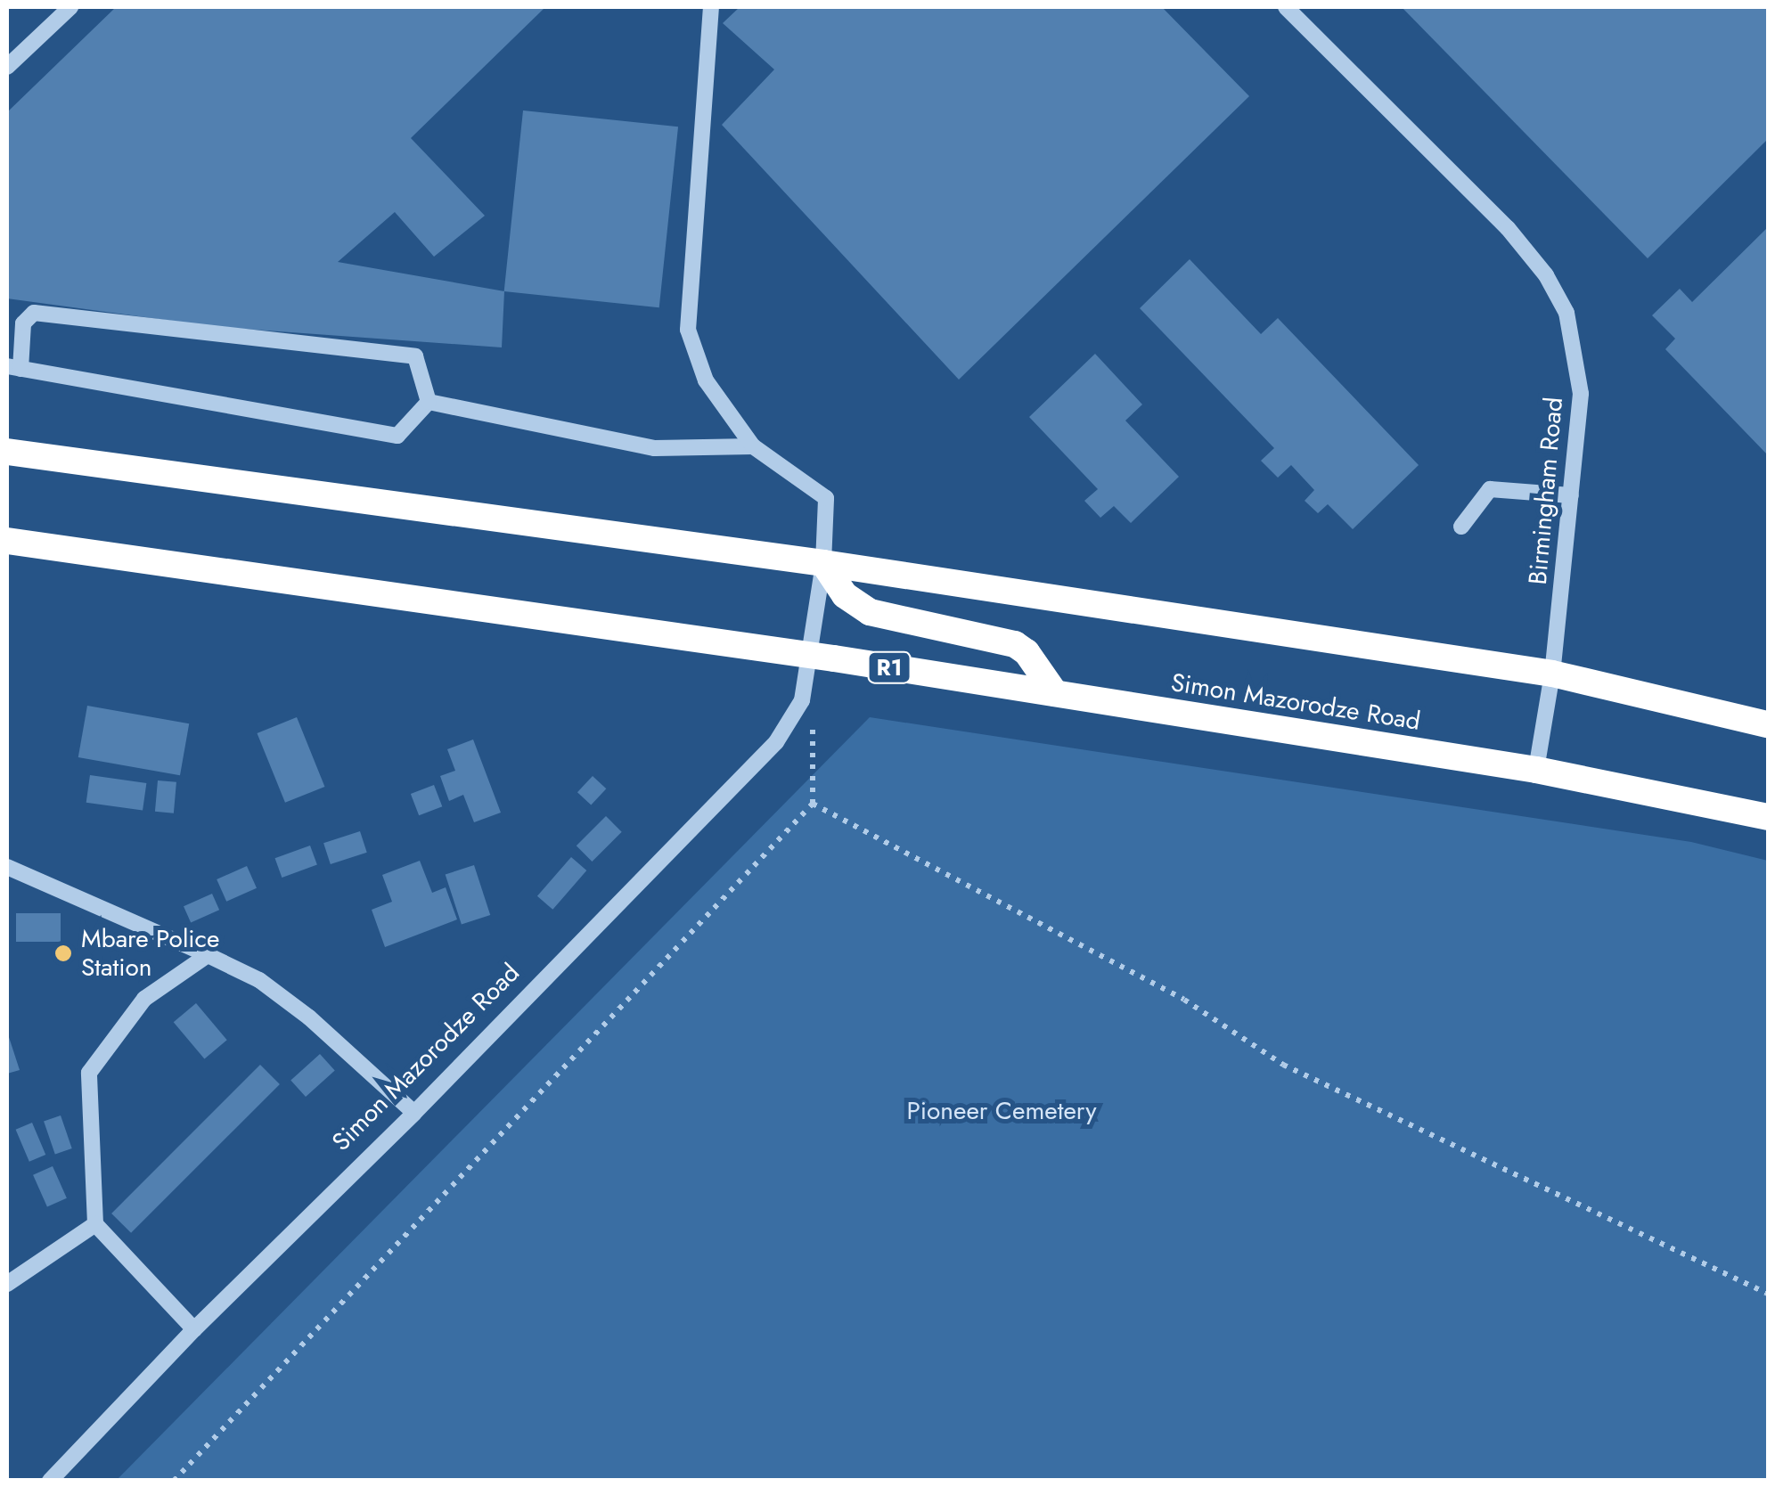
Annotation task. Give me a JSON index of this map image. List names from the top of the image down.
{
  "streets": {
    "highway": ["R1", "Simon Mazorodze Road"],
    "street": ["Birmingham Road"]
  },
  "crossings": [
    ["Birmingham Road", "Simon Mazorodze Road"]
  ],
  "parks": ["Pioneer Cemetery"],
  "places": ["Mbare Police Station"]
}
